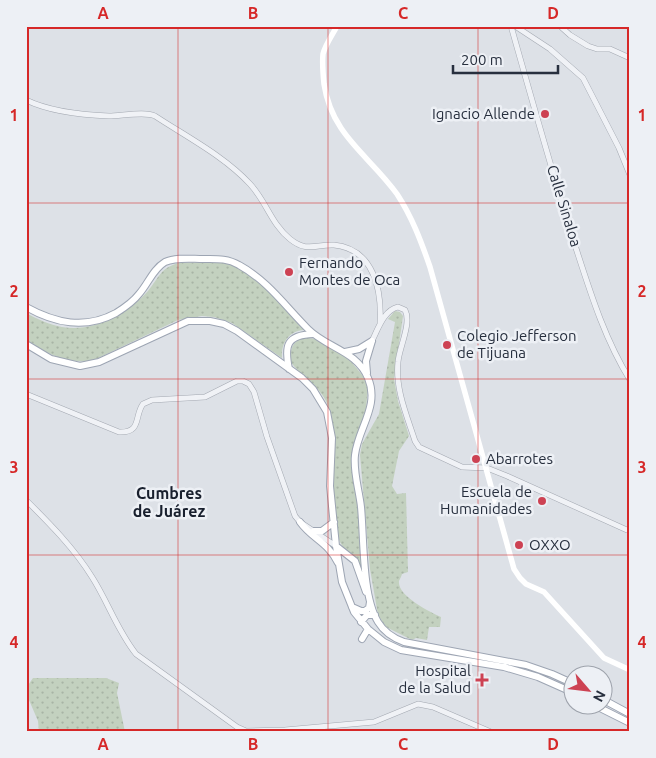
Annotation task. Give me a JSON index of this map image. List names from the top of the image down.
{
  "streets": {
    "street": ["Calle Sinaloa"]
  },
  "districts": ["Cumbres de Juárez"],
  "places": {
    "other": [
      "Ignacio Allende",
      "Fernando Montes de Oca",
      "Colegio Jefferson de Tijuana",
      "Abarrotes",
      "Escuela de Humanidades",
      "OXXO"
    ],
    "health": ["Hospital de la Salud"]
  },
  "scale_bar": "200 m",
  "north": "bottom right",
  "grid": {
    "columns": [
      "A",
      "B",
      "C",
      "D"
    ],
    "rows": [
      "1",
      "2",
      "3",
      "4"
    ]
  }
}
